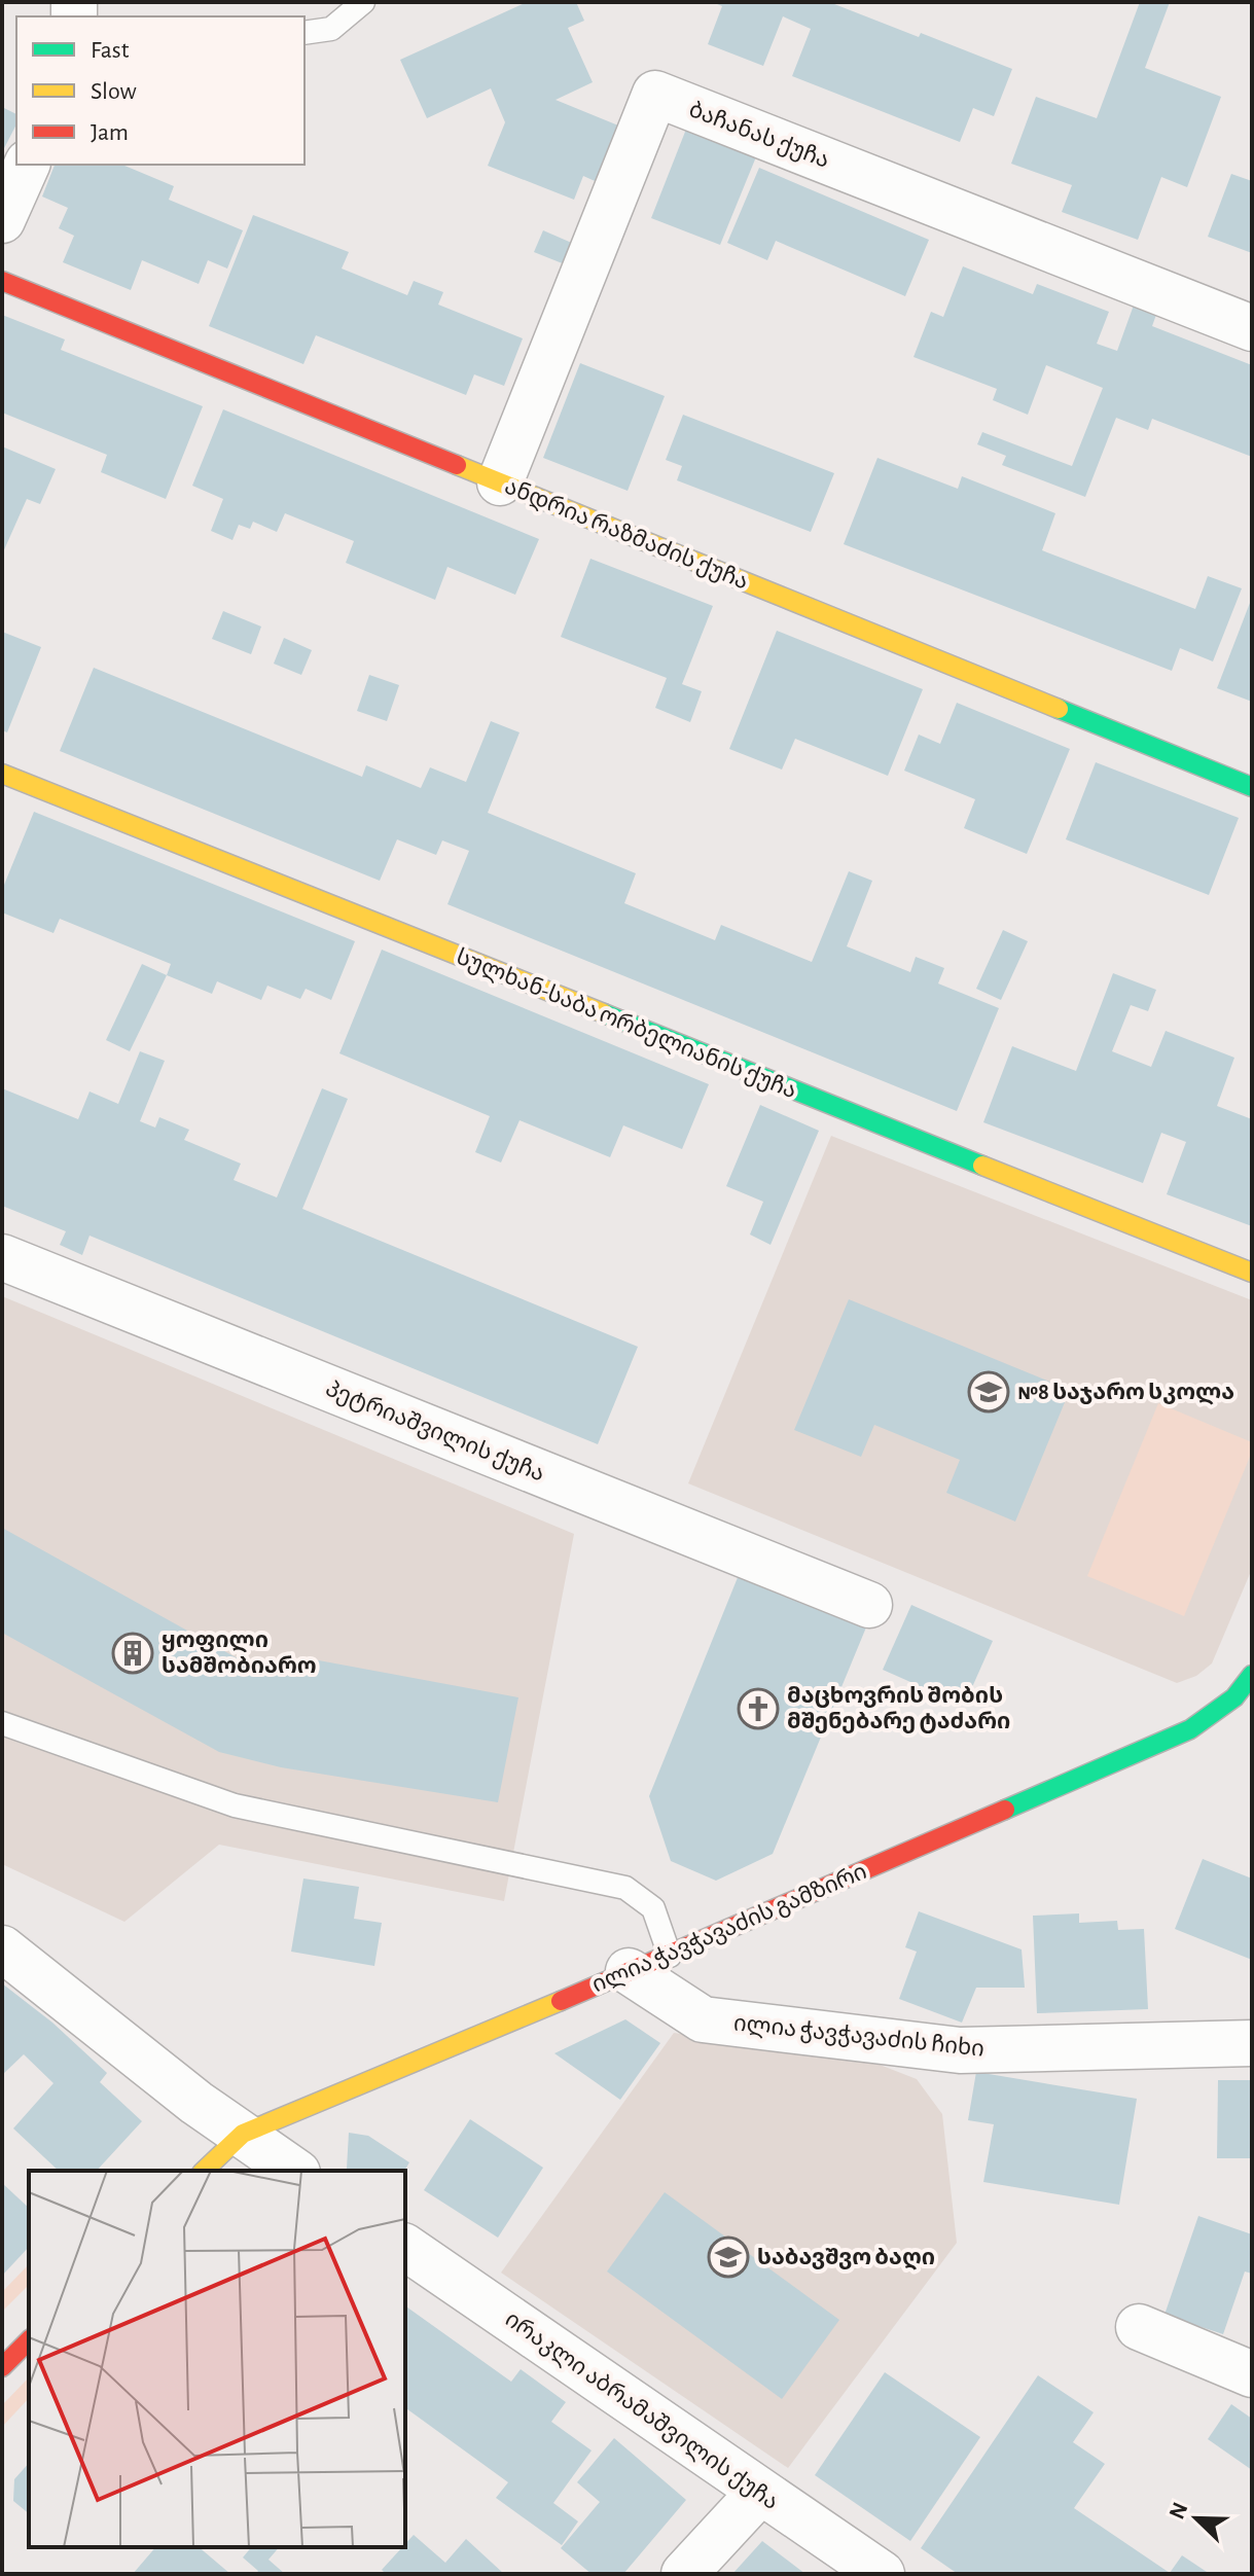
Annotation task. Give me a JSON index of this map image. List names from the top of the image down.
{
  "streets": {
    "street": [
      "ბაჩანას ქუჩა",
      "ანდრია რაზმაძის ქუჩა",
      "სულხან-საბა ორბელიანის ქუჩა",
      "პეტრიაშვილის ქუჩა",
      "ილია ჭავჭავაძის გამზირი",
      "ილია ჭავჭავაძის ჩიხი",
      "ირაკლი აბრამაშვილის ქუჩა"
    ]
  },
  "crossings": [
    ["ბაჩანას ქუჩა", "ანდრია რაზმაძის ქუჩა"],
    ["ილია ჭავჭავაძის გამზირი", "ილია ჭავჭავაძის ჩიხი"]
  ],
  "places": {
    "school or university": ["№8 საჯარო სკოლა", "საბავშვო ბაღი"],
    "building": ["ყოფილი სამშობიარო"],
    "church": ["მაცხოვრის შობის მშენებარე ტაძარი"]
  },
  "legend": ["Fast", "Slow", "Jam"],
  "north": "top left"
}
